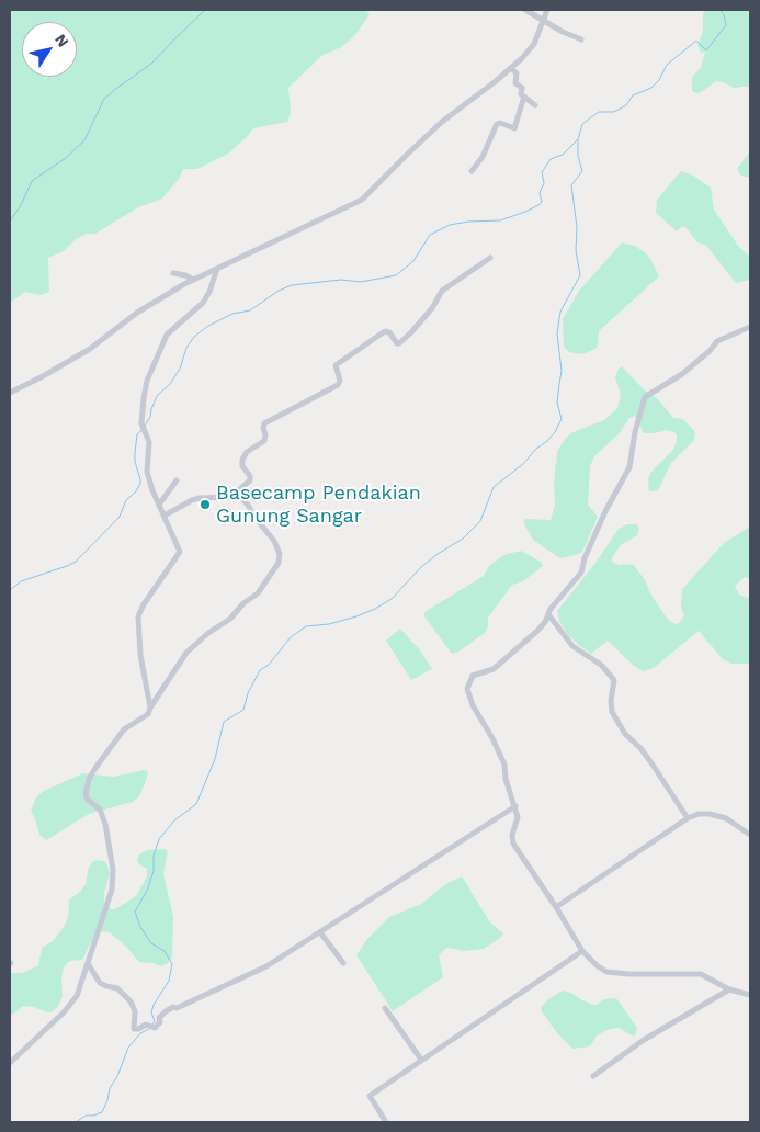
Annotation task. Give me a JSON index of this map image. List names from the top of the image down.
{
  "places": ["Basecamp Pendakian Gunung Sangar"],
  "north": "top right"
}
